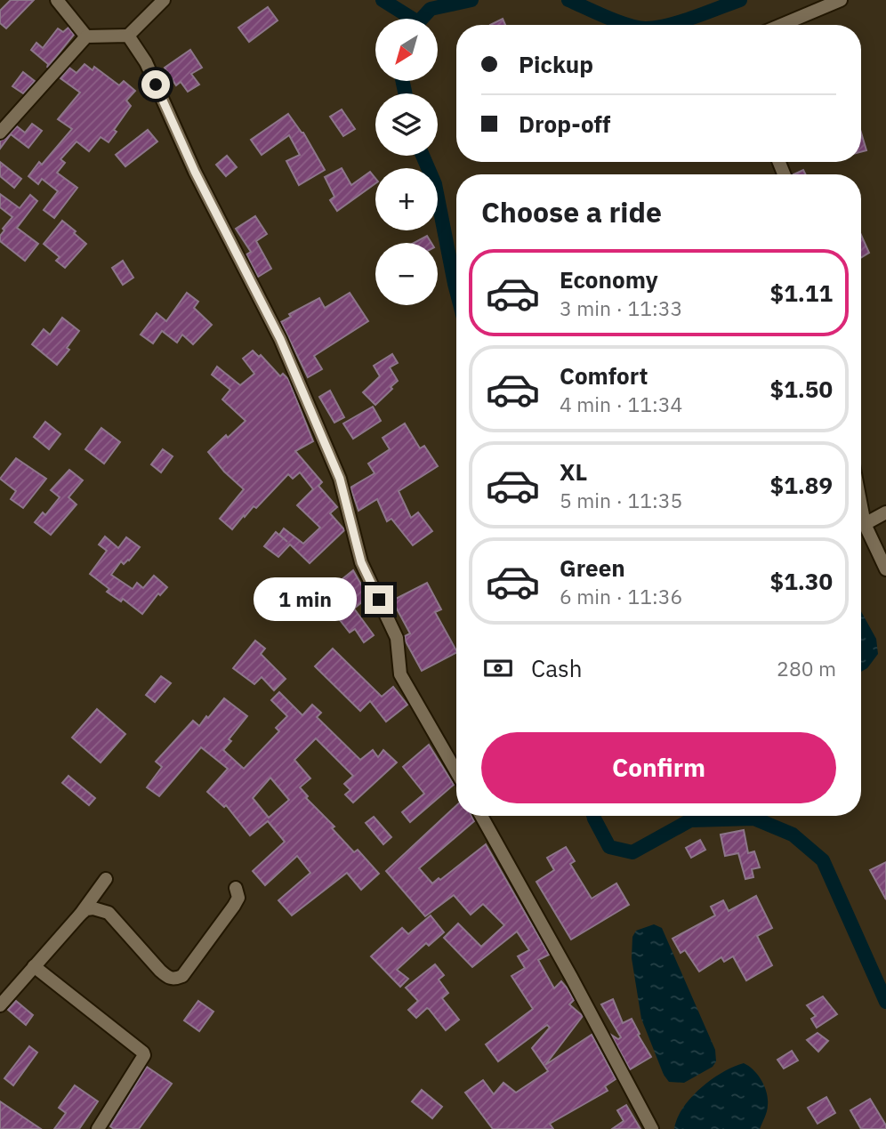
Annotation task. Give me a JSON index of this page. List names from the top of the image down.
{
  "north": "bottom left",
  "page": {
    "map_buttons": ["+", "−"],
    "banner": ["Pickup", "Drop-off"],
    "heading": "Choose a ride",
    "list": [
      {
        "name": "Economy",
        "note": "3 min · 11:33",
        "value": "$1.11"
      },
      {
        "name": "Comfort",
        "note": "4 min · 11:34",
        "value": "$1.50"
      },
      {
        "name": "XL",
        "note": "5 min · 11:35",
        "value": "$1.89"
      },
      {
        "name": "Green",
        "note": "6 min · 11:36",
        "value": "$1.30"
      }
    ],
    "bubble": "1 min",
    "pay": ["Cash", "280 m"],
    "buttons": "Confirm"
  }
}
